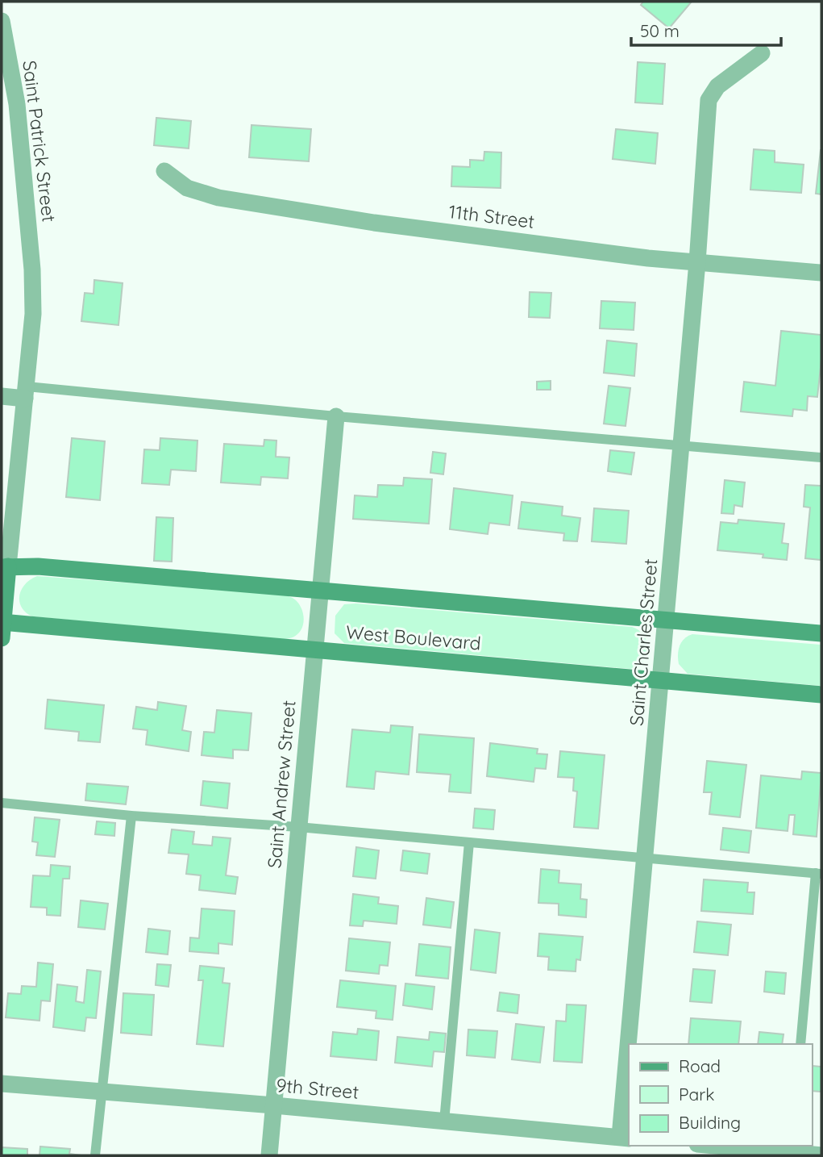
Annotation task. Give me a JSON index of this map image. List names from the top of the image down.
{
  "streets": {
    "street": [
      "Saint Patrick Street",
      "11th Street",
      "West Boulevard",
      "Saint Charles Street",
      "Saint Andrew Street",
      "9th Street"
    ]
  },
  "crossings": [
    ["Saint Patrick Street", "West Boulevard"],
    ["11th Street", "Saint Charles Street"],
    ["West Boulevard", "Saint Charles Street"],
    ["West Boulevard", "Saint Andrew Street"],
    ["Saint Charles Street", "9th Street"],
    ["Saint Andrew Street", "9th Street"]
  ],
  "legend": ["Road", "Park", "Building"],
  "scale_bar": "50 m"
}
